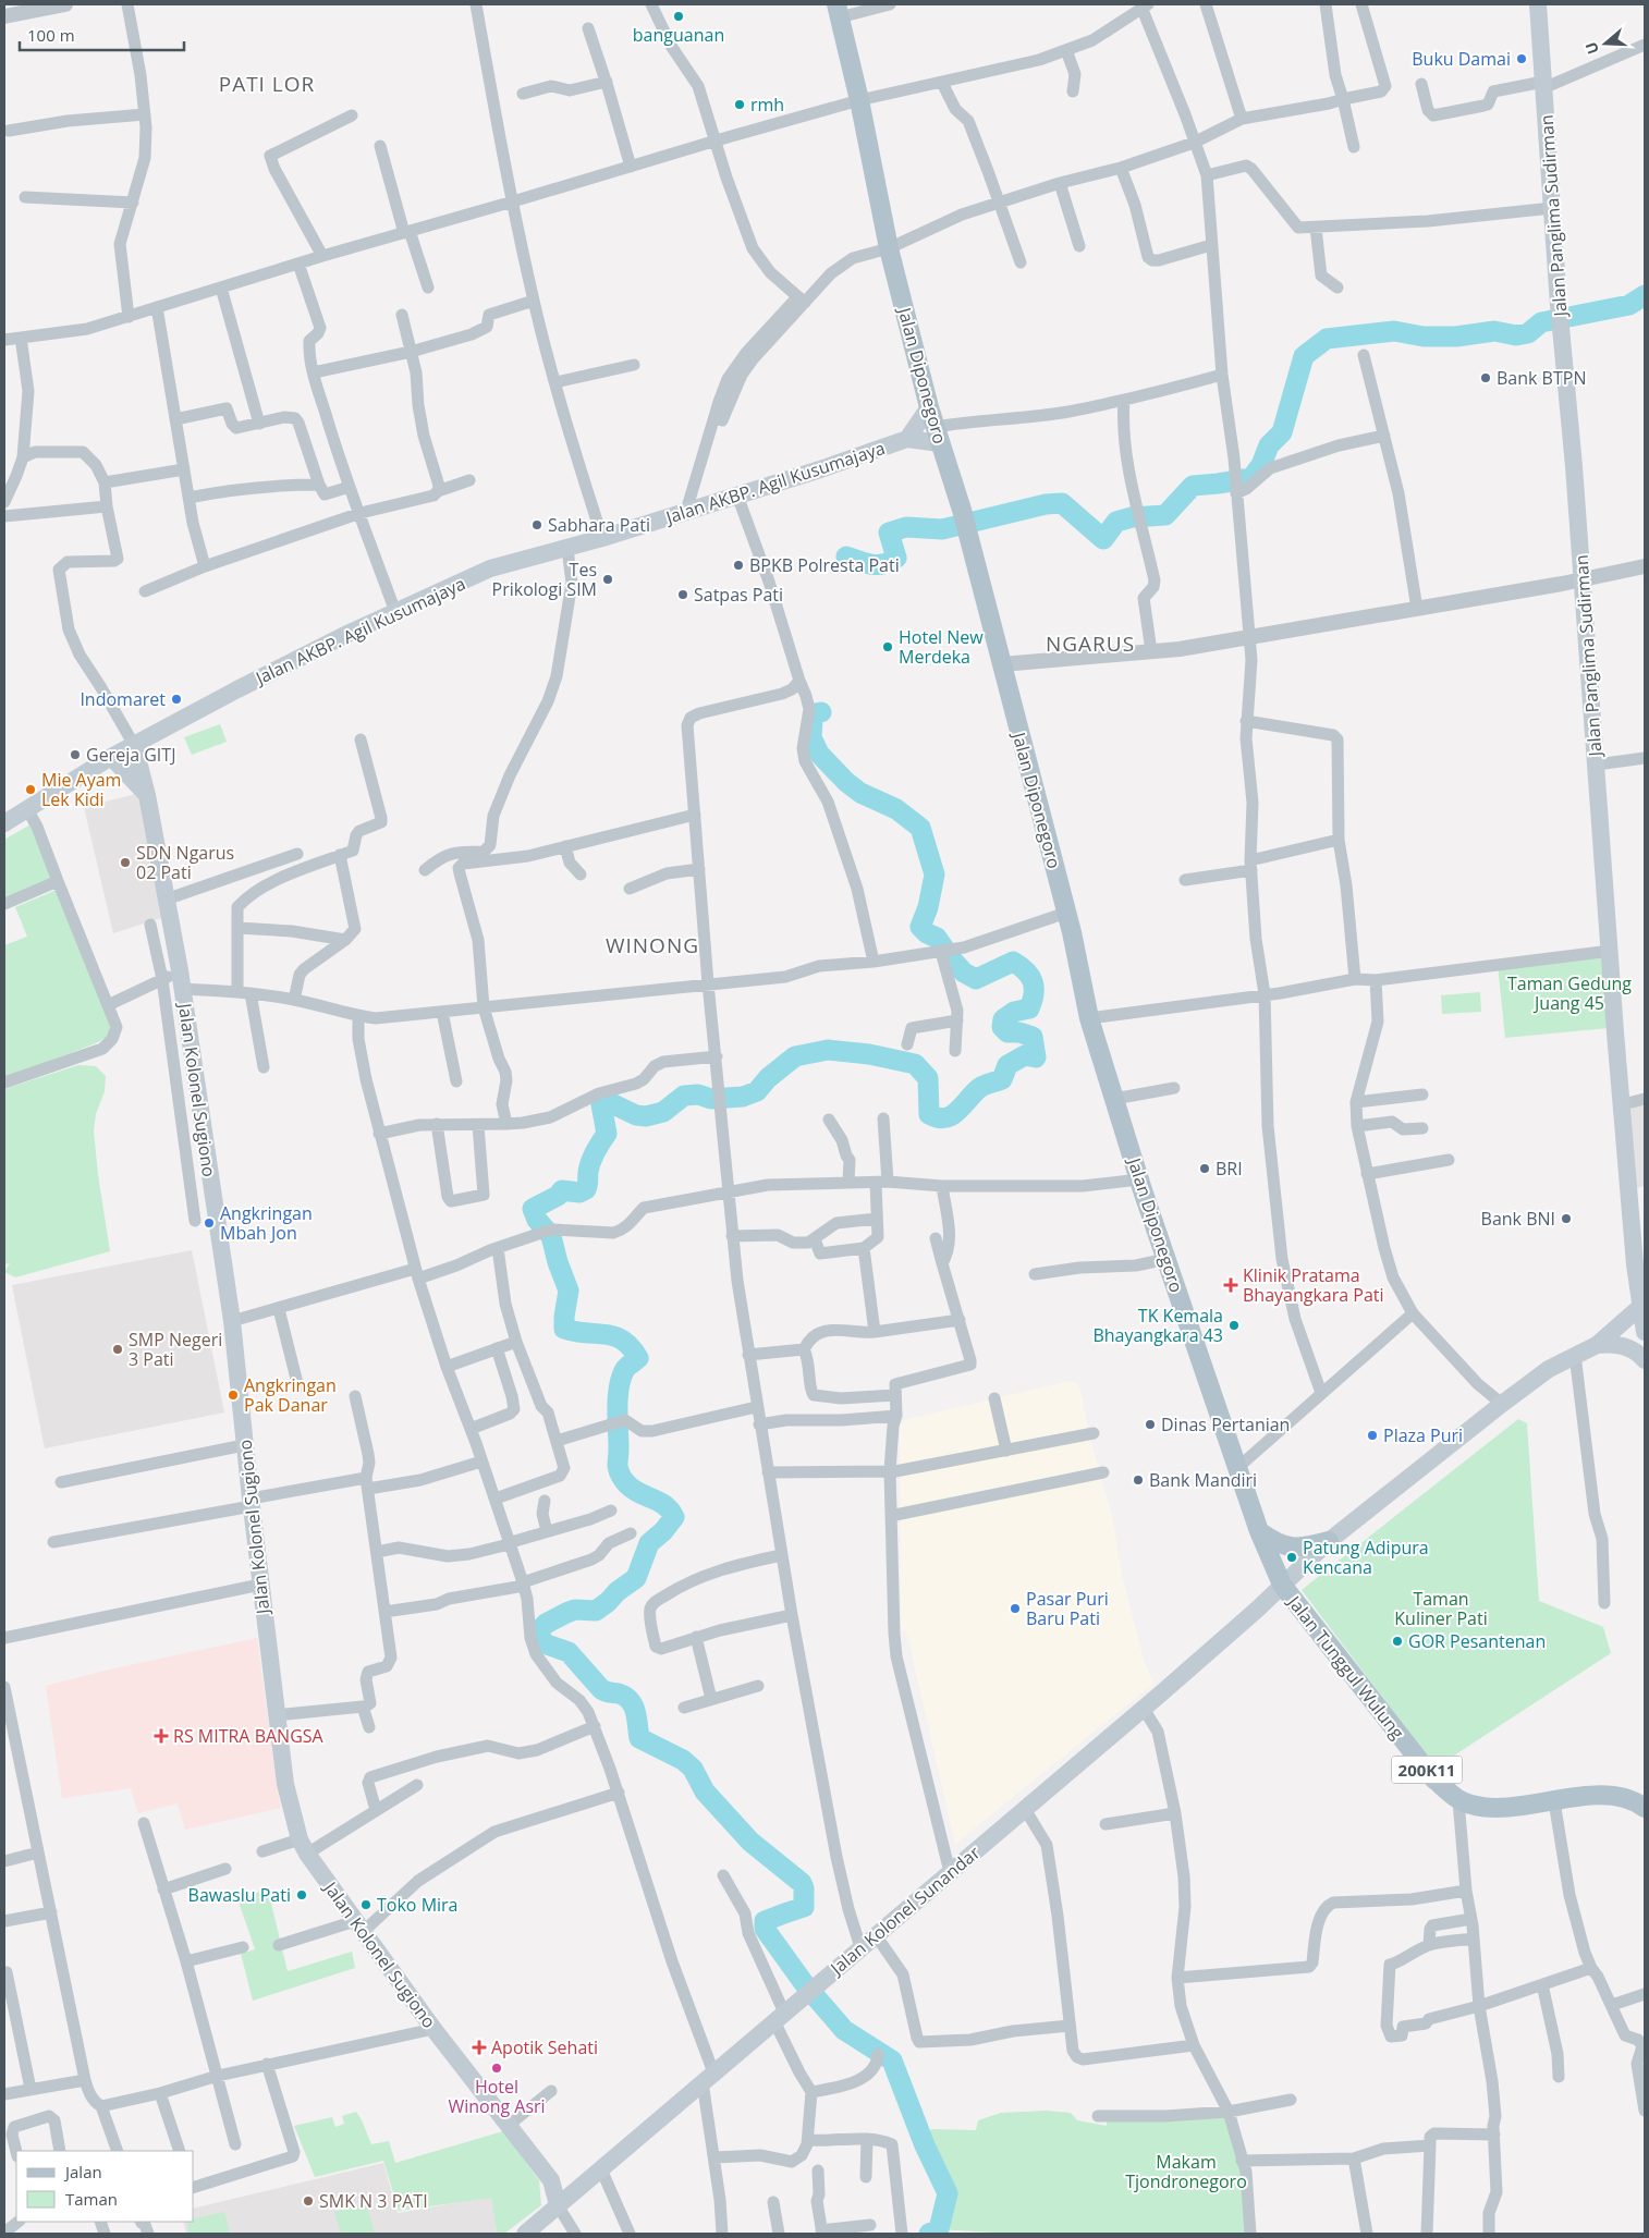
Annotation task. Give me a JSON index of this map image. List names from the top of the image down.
{
  "streets": {
    "main road": [
      "Jalan Panglima Sudirman",
      "Jalan Diponegoro",
      "Jalan AKBP. Agil Kusumajaya",
      "Jalan Kolonel Sugiono",
      "Jalan Tunggul Wulung",
      "200K11",
      "Jalan Kolonel Sunandar"
    ]
  },
  "crossings": [
    ["Jalan Diponegoro", "Jalan AKBP. Agil Kusumajaya"],
    ["Jalan Diponegoro", "Jalan Tunggul Wulung"],
    ["Jalan Diponegoro", "Jalan Kolonel Sunandar"],
    ["Jalan AKBP. Agil Kusumajaya", "Jalan Kolonel Sugiono"],
    ["Jalan Kolonel Sugiono", "Jalan Kolonel Sunandar"],
    ["Jalan Tunggul Wulung", "Jalan Kolonel Sunandar"]
  ],
  "districts": ["PATI LOR", "NGARUS", "WINONG"],
  "parks": ["Taman Gedung Juang 45", "Taman Kuliner Pati", "Makam Tjondronegoro"],
  "places": {
    "other": [
      "banguanan",
      "Buku Damai",
      "rmh",
      "Bank BTPN",
      "Sabhara Pati",
      "BPKB Polresta Pati",
      "Tes Prikologi SIM",
      "Satpas Pati",
      "Hotel New Merdeka",
      "Indomaret",
      "Gereja GITJ",
      "Mie Ayam Lek Kidi",
      "SDN Ngarus 02 Pati",
      "BRI",
      "Bank BNI",
      "Angkringan Mbah Jon",
      "TK Kemala Bhayangkara 43",
      "SMP Negeri 3 Pati",
      "Angkringan Pak Danar",
      "Dinas Pertanian",
      "Plaza Puri",
      "Bank Mandiri",
      "Patung Adipura Kencana",
      "Pasar Puri Baru Pati",
      "GOR Pesantenan",
      "Bawaslu Pati",
      "Toko Mira",
      "Hotel Winong Asri",
      "SMK N 3 PATI"
    ],
    "health": ["Klinik Pratama Bhayangkara Pati", "RS MITRA BANGSA", "Apotik Sehati"]
  },
  "legend": ["Jalan", "Taman"],
  "scale_bar": "100 m",
  "north": "left"
}
